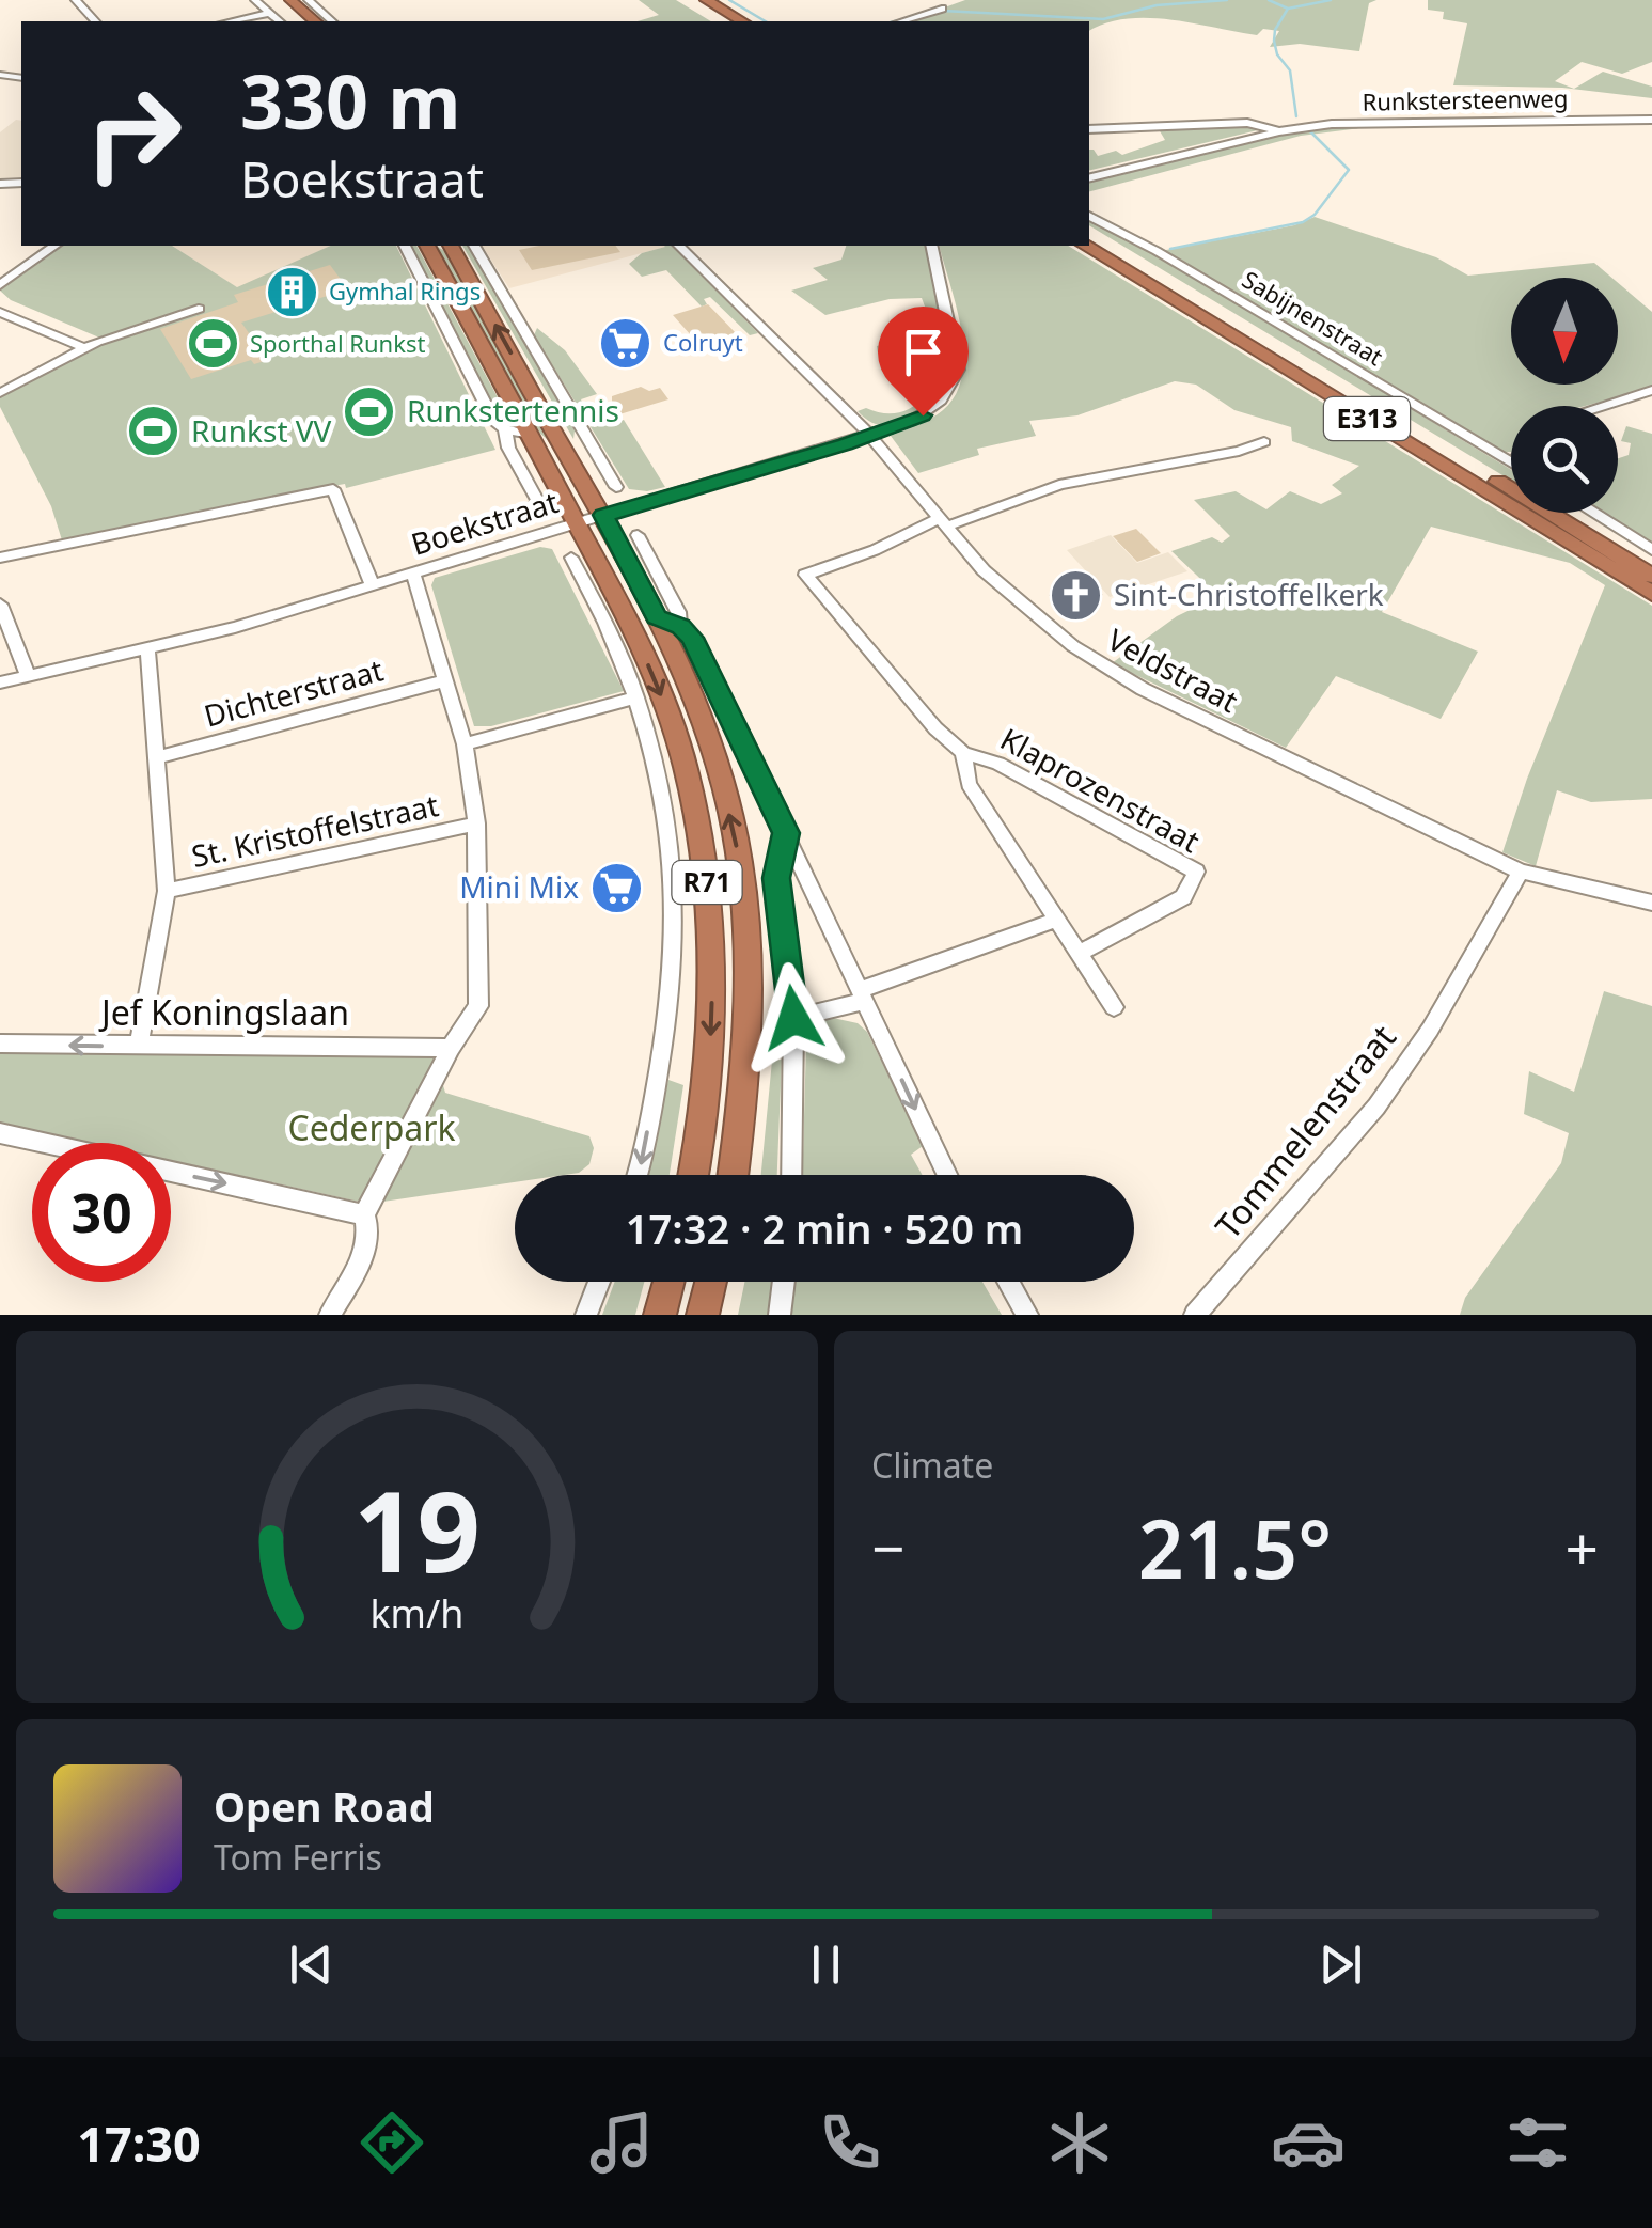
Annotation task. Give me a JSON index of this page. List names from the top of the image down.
{
  "streets": {
    "highway": ["E313", "R71"],
    "street": [
      "Runkstersteenweg",
      "Sabijnenstraat",
      "Boekstraat",
      "Veldstraat",
      "Dichterstraat",
      "Klaprozenstraat",
      "St. Kristoffelstraat",
      "Jef Koningslaan",
      "Tommelenstraat"
    ]
  },
  "crossings": [
    ["Boekstraat", "Veldstraat"],
    ["Boekstraat", "R71"],
    ["Veldstraat", "Klaprozenstraat"],
    ["Veldstraat", "Tommelenstraat"]
  ],
  "parks": ["Cederpark"],
  "places": {
    "building": ["Gymhal Rings"],
    "supermarket": ["Colruyt", "Mini Mix"],
    "sports": ["Sporthal Runkst", "Runkstertennis", "Runkst VV"],
    "church": ["Sint-Christoffelkerk"]
  },
  "north": "bottom",
  "page": {
    "turn": ["330 m", "Boekstraat"],
    "limit": "30",
    "trip": "17:32 · 2 min · 520 m",
    "tile": "Climate",
    "heat": ["−", "21.5°", "+"],
    "song": ["Open Road", "Tom Ferris"],
    "tabs": "17:30",
    "gauge": ["19", "km/h"]
  }
}
